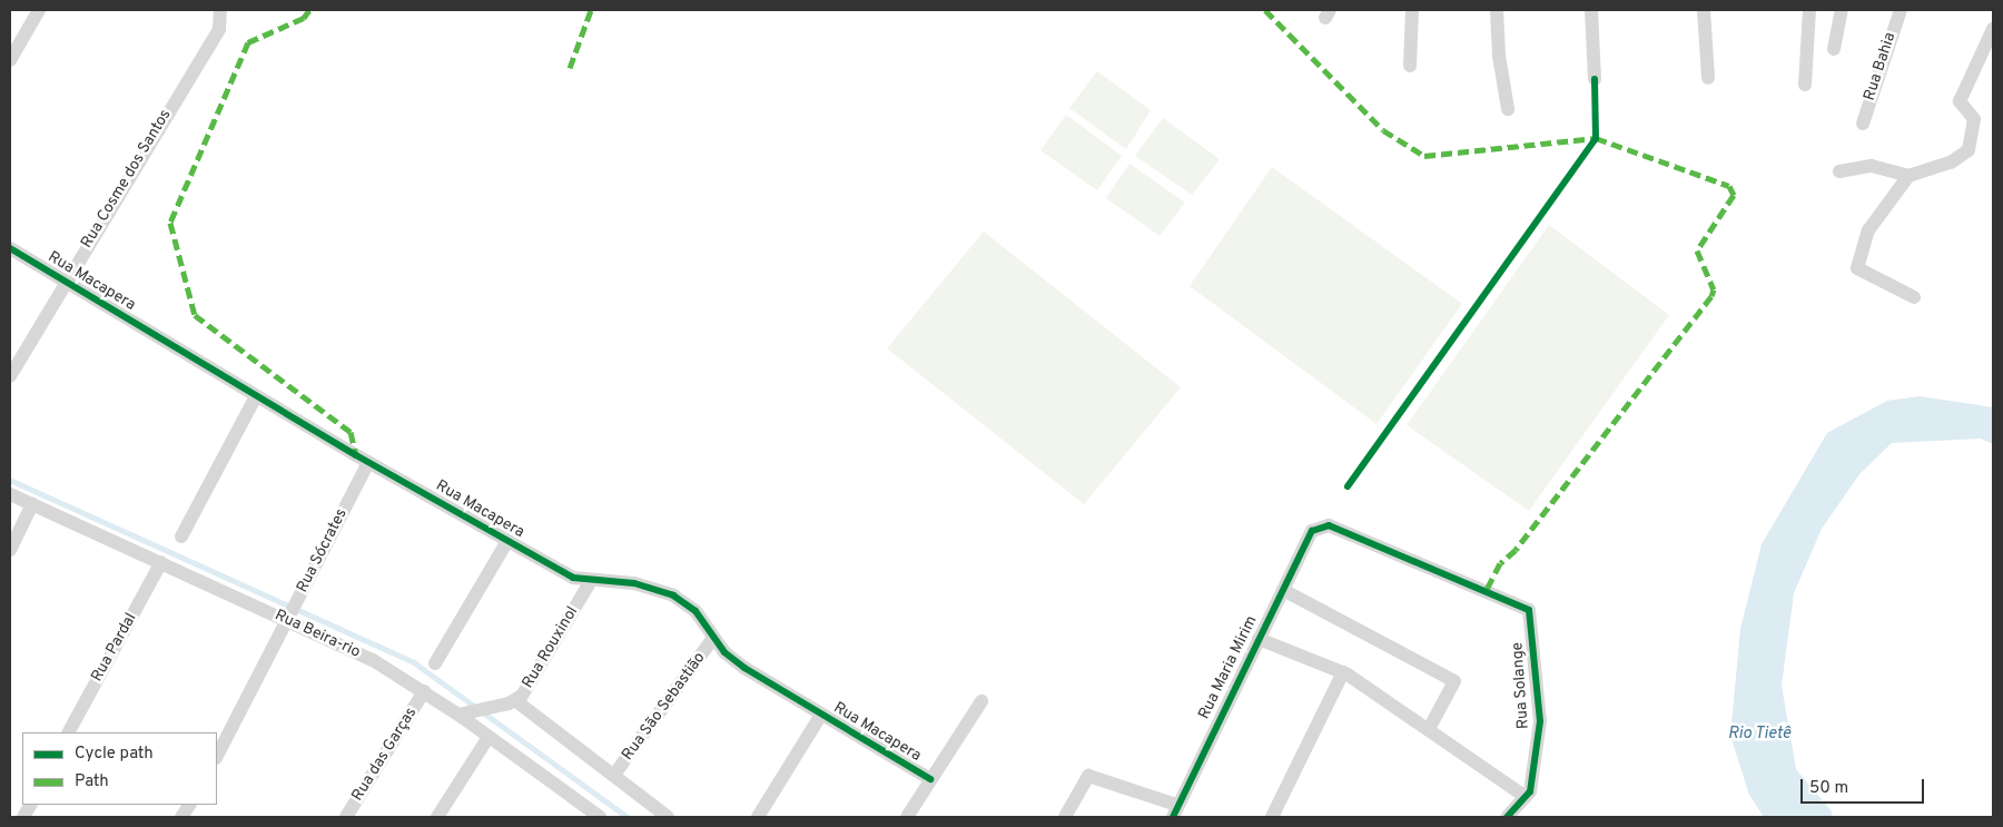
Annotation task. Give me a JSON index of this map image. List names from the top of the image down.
{
  "streets": {
    "street": [
      "Rua Bahia",
      "Rua Cosme dos Santos",
      "Rua Macapera",
      "Rua Sócrates",
      "Rua Beira-rio",
      "Rua Pardal",
      "Rua Rouxinol",
      "Rua Maria Mirim",
      "Rua Solange",
      "Rua São Sebastião",
      "Rua das Garças"
    ]
  },
  "crossings": [
    ["Rua Cosme dos Santos", "Rua Macapera"],
    ["Rua Macapera", "Rua Sócrates"],
    ["Rua Macapera", "Rua Rouxinol"],
    ["Rua Macapera", "Rua São Sebastião"],
    ["Rua Sócrates", "Rua Beira-rio"],
    ["Rua Beira-rio", "Rua Pardal"],
    ["Rua Beira-rio", "Rua Rouxinol"],
    ["Rua Beira-rio", "Rua das Garças"],
    ["Rua Maria Mirim", "Rua Solange"]
  ],
  "water": ["Rio Tietê"],
  "legend": ["Cycle path", "Path"],
  "scale_bar": "50 m"
}
